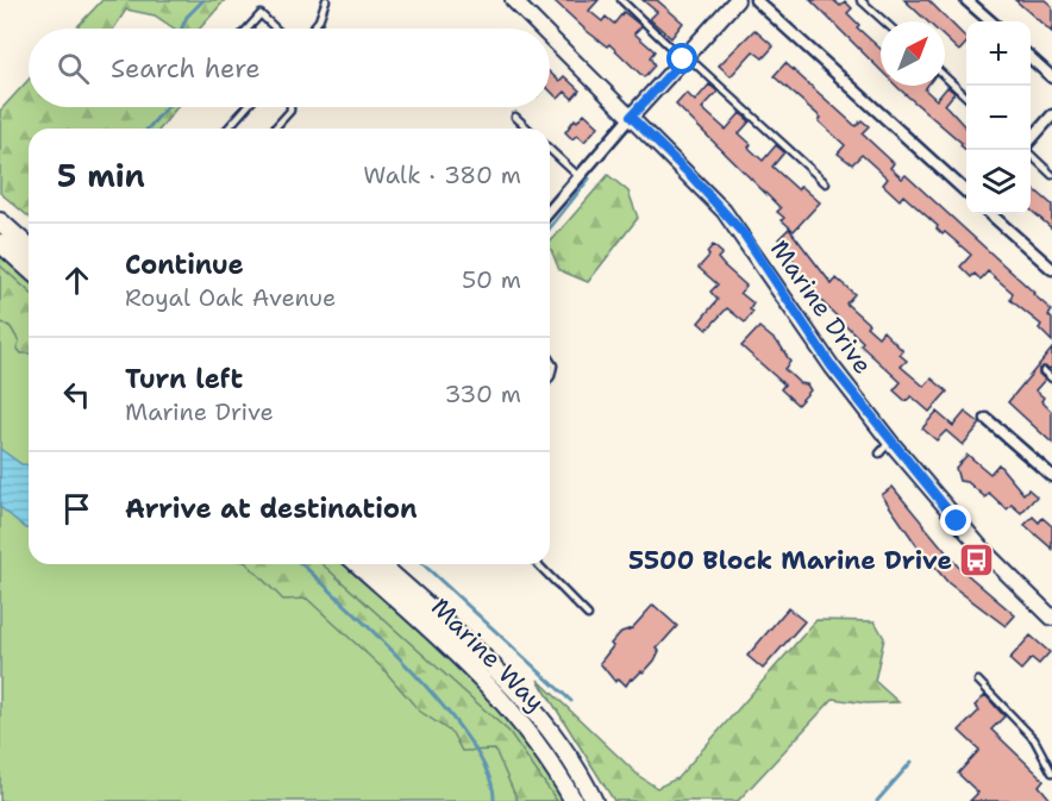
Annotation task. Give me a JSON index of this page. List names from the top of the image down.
{
  "streets": {
    "main road": ["Marine Way"],
    "street": ["Marine Drive"]
  },
  "places": {
    "bus stop": ["5500 Block Marine Drive"]
  },
  "north": "top right",
  "page": {
    "map_buttons": ["+", "−"],
    "search": "Search here",
    "heading": ["5 min", "Walk · 380 m"],
    "list": [
      ["Continue", "Royal Oak Avenue", "50 m"],
      ["Turn left", "Marine Drive", "330 m"],
      "Arrive at destination"
    ]
  }
}
